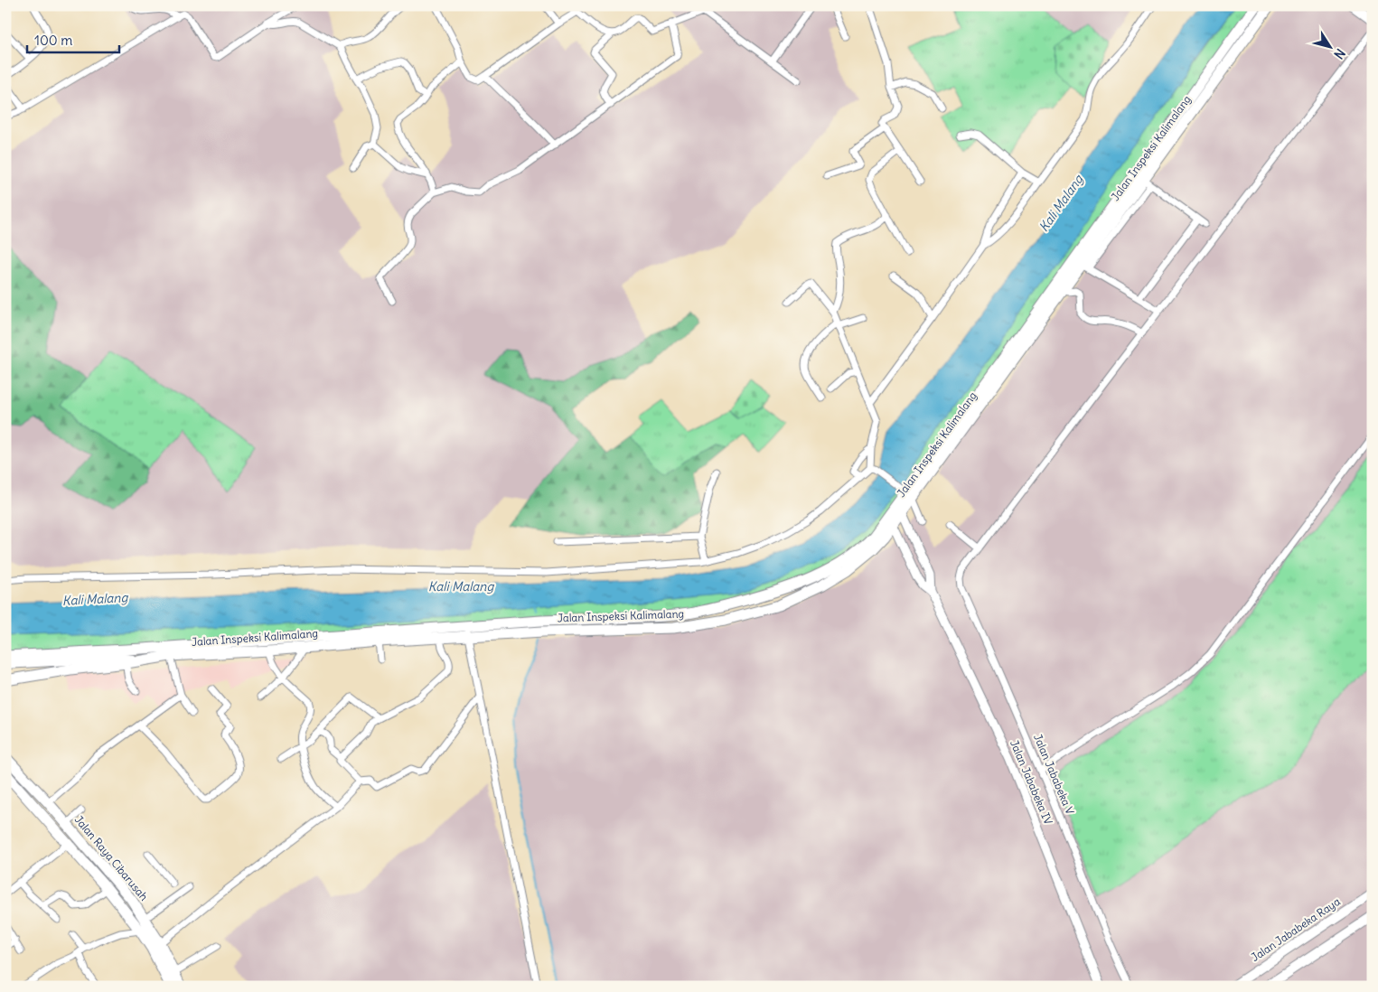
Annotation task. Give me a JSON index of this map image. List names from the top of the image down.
{
  "streets": {
    "main road": ["Jalan Inspeksi Kalimalang", "Jalan Raya Cibarusah", "Jalan Jababeka Raya"],
    "street": ["Jalan Jababeka V", "Jalan Jababeka IV"]
  },
  "crossings": [
    ["Jalan Inspeksi Kalimalang", "Jalan Jababeka IV"]
  ],
  "water": ["Kali Malang"],
  "scale_bar": "100 m",
  "north": "bottom right"
}
